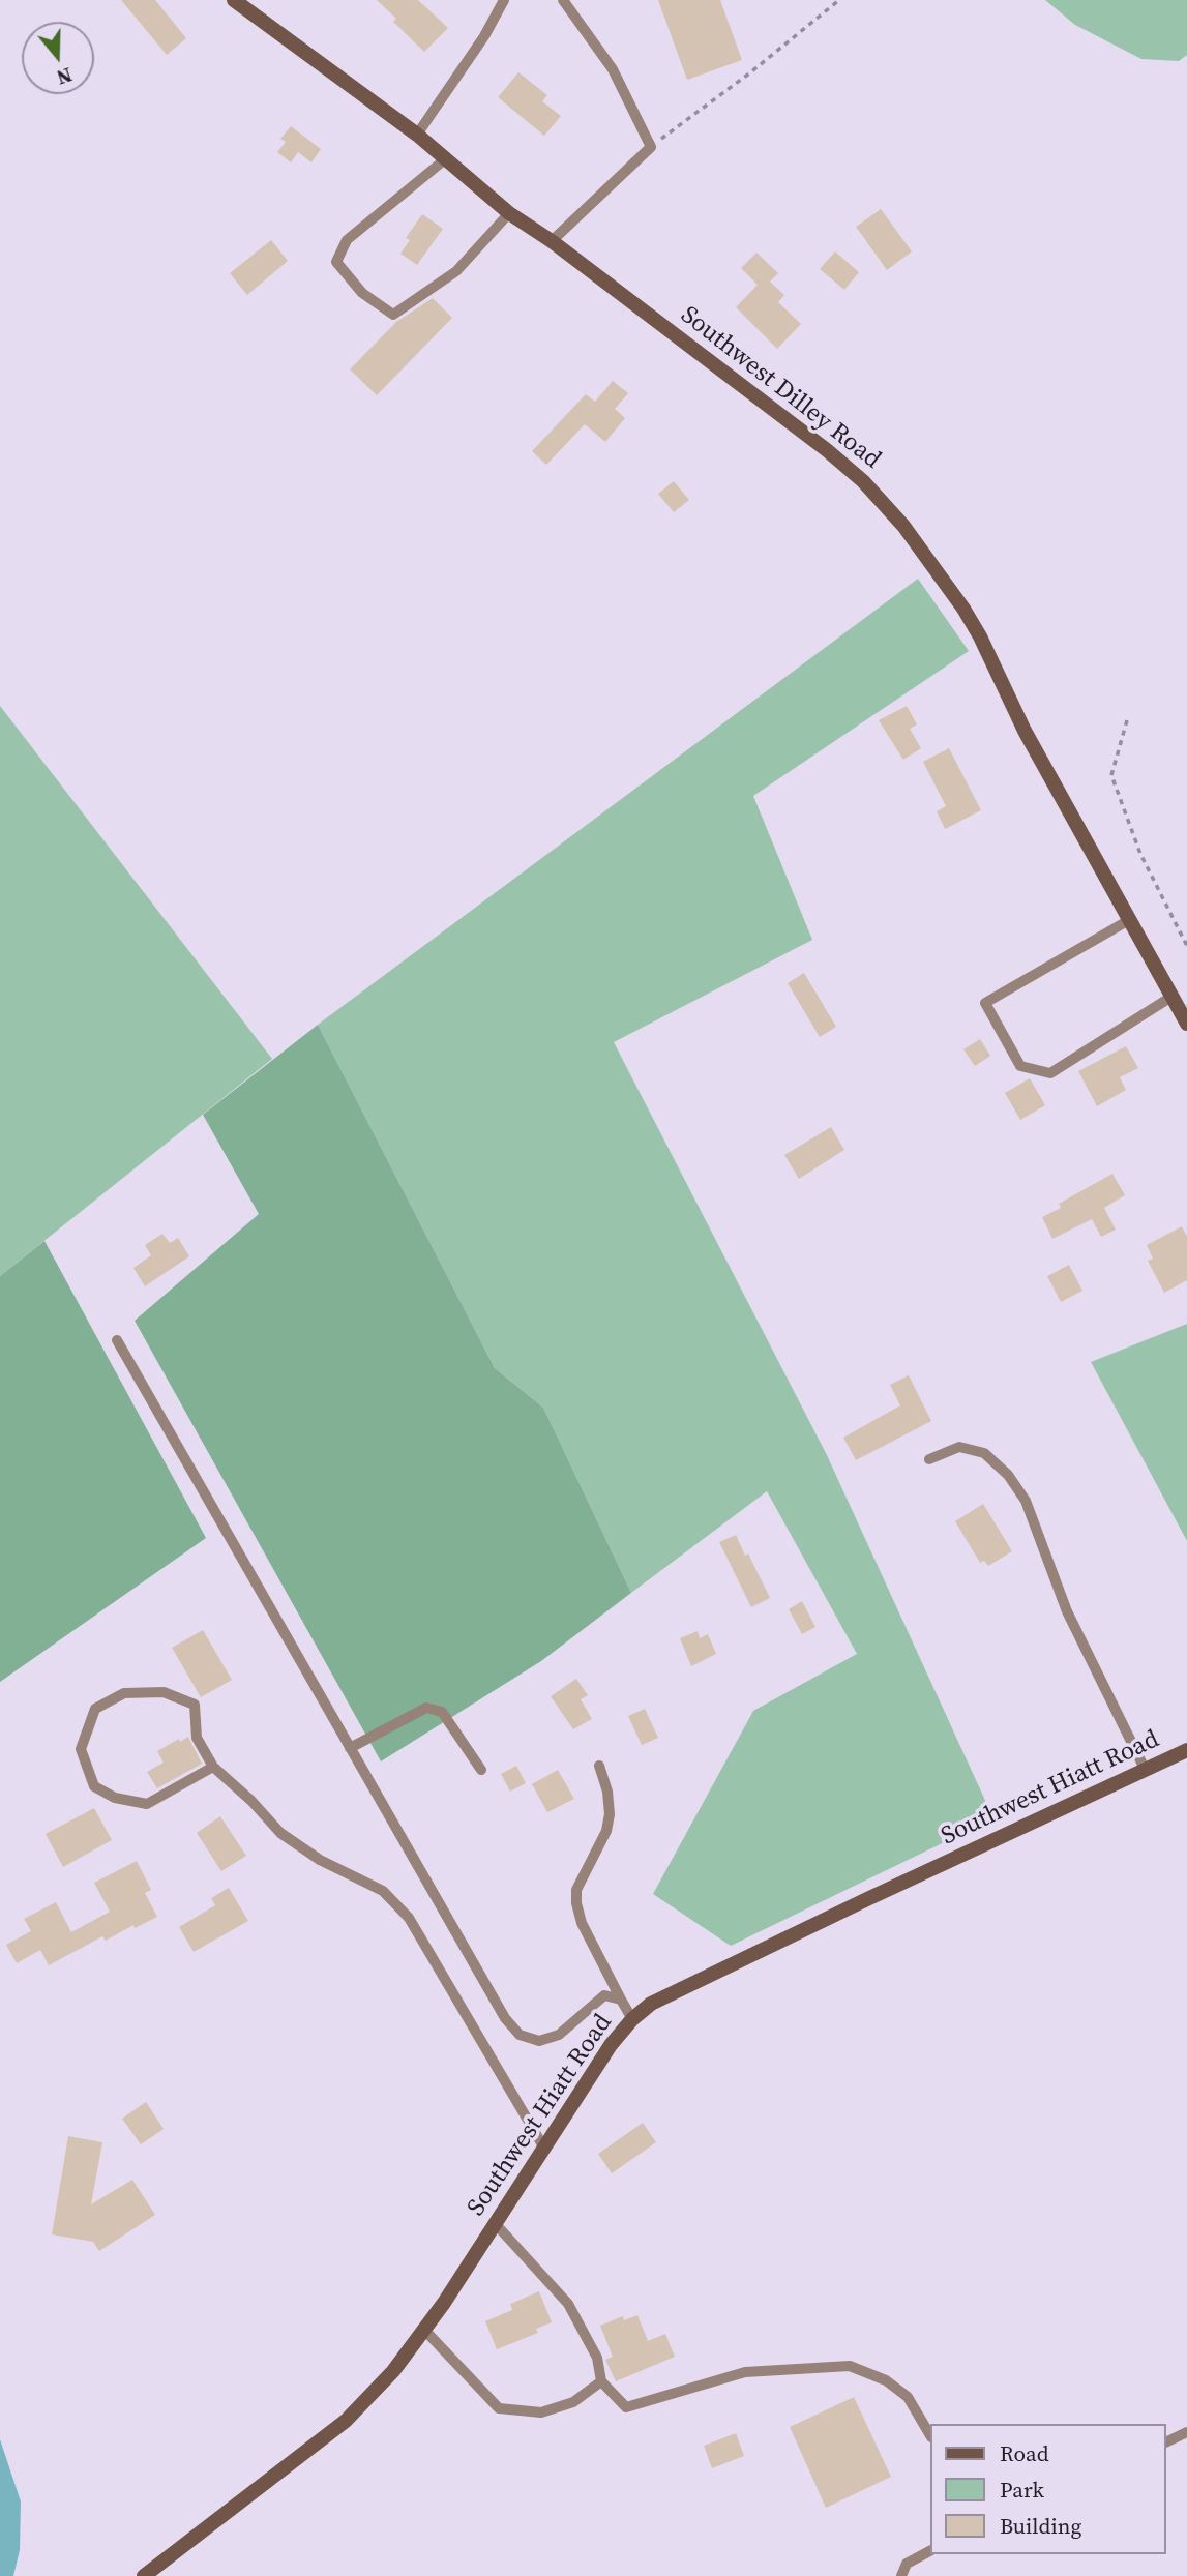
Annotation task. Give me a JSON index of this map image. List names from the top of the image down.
{
  "streets": {
    "street": ["Southwest Dilley Road", "Southwest Hiatt Road"]
  },
  "legend": ["Road", "Park", "Building"],
  "north": "bottom"
}
